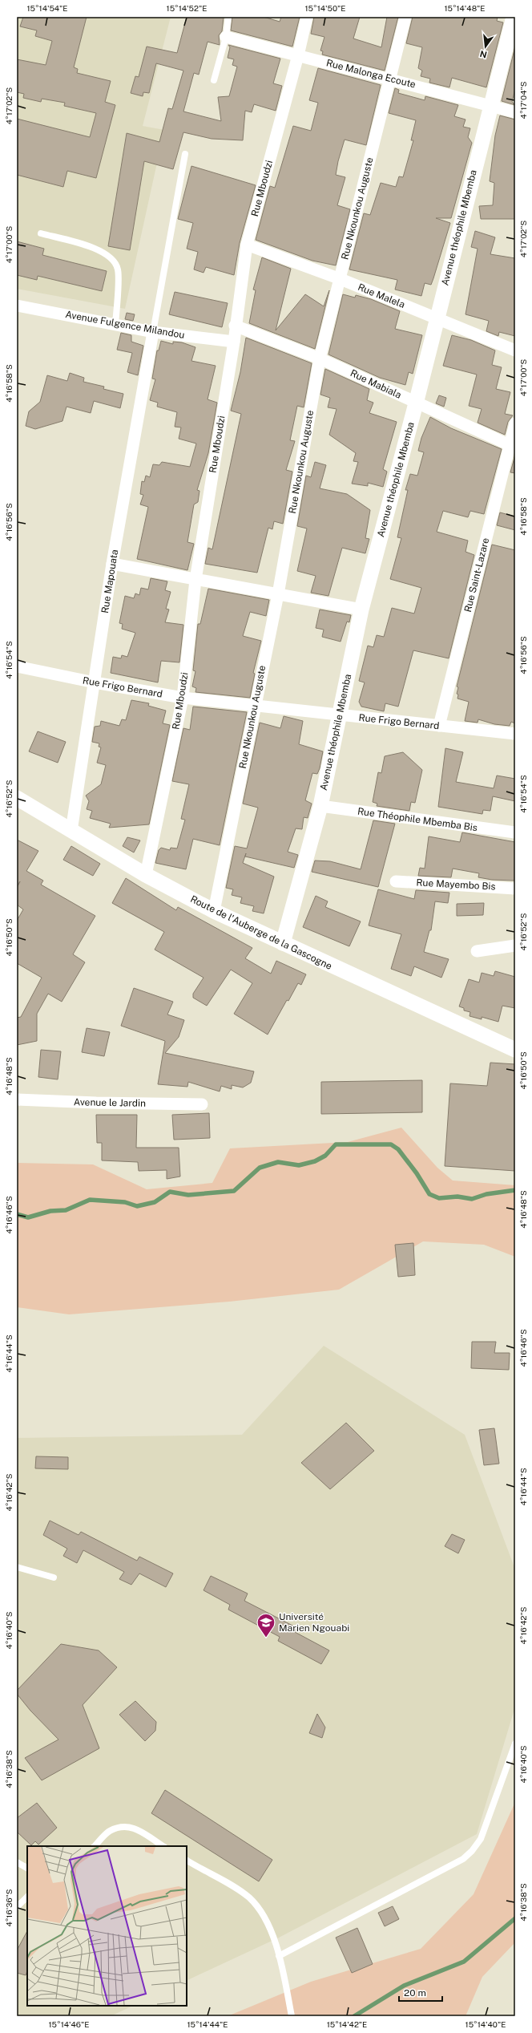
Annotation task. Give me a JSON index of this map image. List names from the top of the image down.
{
  "streets": {
    "street": [
      "Rue Malonga Ecoute",
      "Rue Mboudzi",
      "Rue Nkounkou Auguste",
      "Avenue théophile Mbemba",
      "Rue Malela",
      "Avenue Fulgence Milandou",
      "Rue Mabiala",
      "Rue Saint-Lazare",
      "Rue Mapouata",
      "Rue Frigo Bernard",
      "Rue Théophile Mbemba Bis",
      "Rue Mayembo Bis",
      "Route de l'Auberge de la Gascogne",
      "Avenue le Jardin"
    ]
  },
  "crossings": [
    ["Rue Malonga Ecoute", "Rue Mboudzi"],
    ["Rue Malonga Ecoute", "Rue Nkounkou Auguste"],
    ["Rue Malonga Ecoute", "Avenue théophile Mbemba"],
    ["Rue Mboudzi", "Rue Malela"],
    ["Rue Mboudzi", "Avenue Fulgence Milandou"],
    ["Rue Mboudzi", "Rue Mabiala"],
    ["Rue Mboudzi", "Rue Frigo Bernard"],
    ["Rue Mboudzi", "Route de l'Auberge de la Gascogne"],
    ["Rue Nkounkou Auguste", "Rue Malela"],
    ["Rue Nkounkou Auguste", "Rue Mabiala"],
    ["Rue Nkounkou Auguste", "Rue Frigo Bernard"],
    ["Rue Nkounkou Auguste", "Route de l'Auberge de la Gascogne"],
    ["Avenue théophile Mbemba", "Rue Malela"],
    ["Avenue théophile Mbemba", "Rue Mabiala"],
    ["Avenue théophile Mbemba", "Rue Frigo Bernard"],
    ["Avenue théophile Mbemba", "Rue Théophile Mbemba Bis"],
    ["Avenue théophile Mbemba", "Route de l'Auberge de la Gascogne"],
    ["Avenue Fulgence Milandou", "Rue Mapouata"],
    ["Rue Mabiala", "Rue Saint-Lazare"],
    ["Rue Saint-Lazare", "Rue Frigo Bernard"],
    ["Rue Mapouata", "Rue Frigo Bernard"],
    ["Rue Mapouata", "Route de l'Auberge de la Gascogne"]
  ],
  "places": {
    "school or university": ["Université Marien Ngouabi"]
  },
  "scale_bar": "20 m",
  "north": "bottom",
  "coordinates": [
    "15°14'54\"E",
    "15°14'52\"E",
    "15°14'50\"E",
    "15°14'48\"E",
    "4°17'04\"S",
    "4°17'02\"S",
    "4°17'00\"S",
    "4°16'58\"S",
    "4°16'56\"S",
    "4°16'54\"S",
    "4°16'52\"S",
    "4°16'50\"S",
    "4°16'48\"S",
    "4°16'46\"S",
    "4°16'44\"S",
    "4°16'42\"S",
    "4°16'40\"S",
    "4°16'38\"S",
    "4°16'36\"S",
    "15°14'46\"E",
    "15°14'44\"E",
    "15°14'42\"E",
    "15°14'40\"E"
  ]
}
